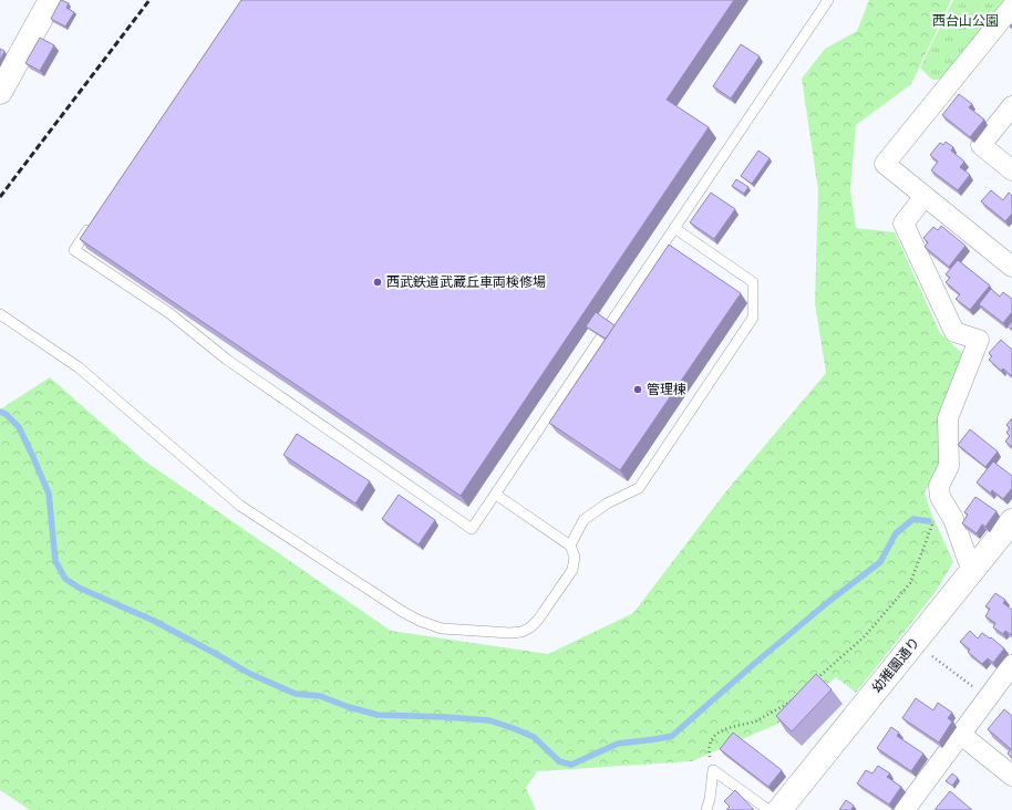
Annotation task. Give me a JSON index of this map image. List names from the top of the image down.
{
  "streets": {
    "street": ["幼稚園通り"]
  },
  "parks": ["西台山公園"],
  "places": ["西武鉄道武蔵丘車両検修場", "管理棟"]
}
